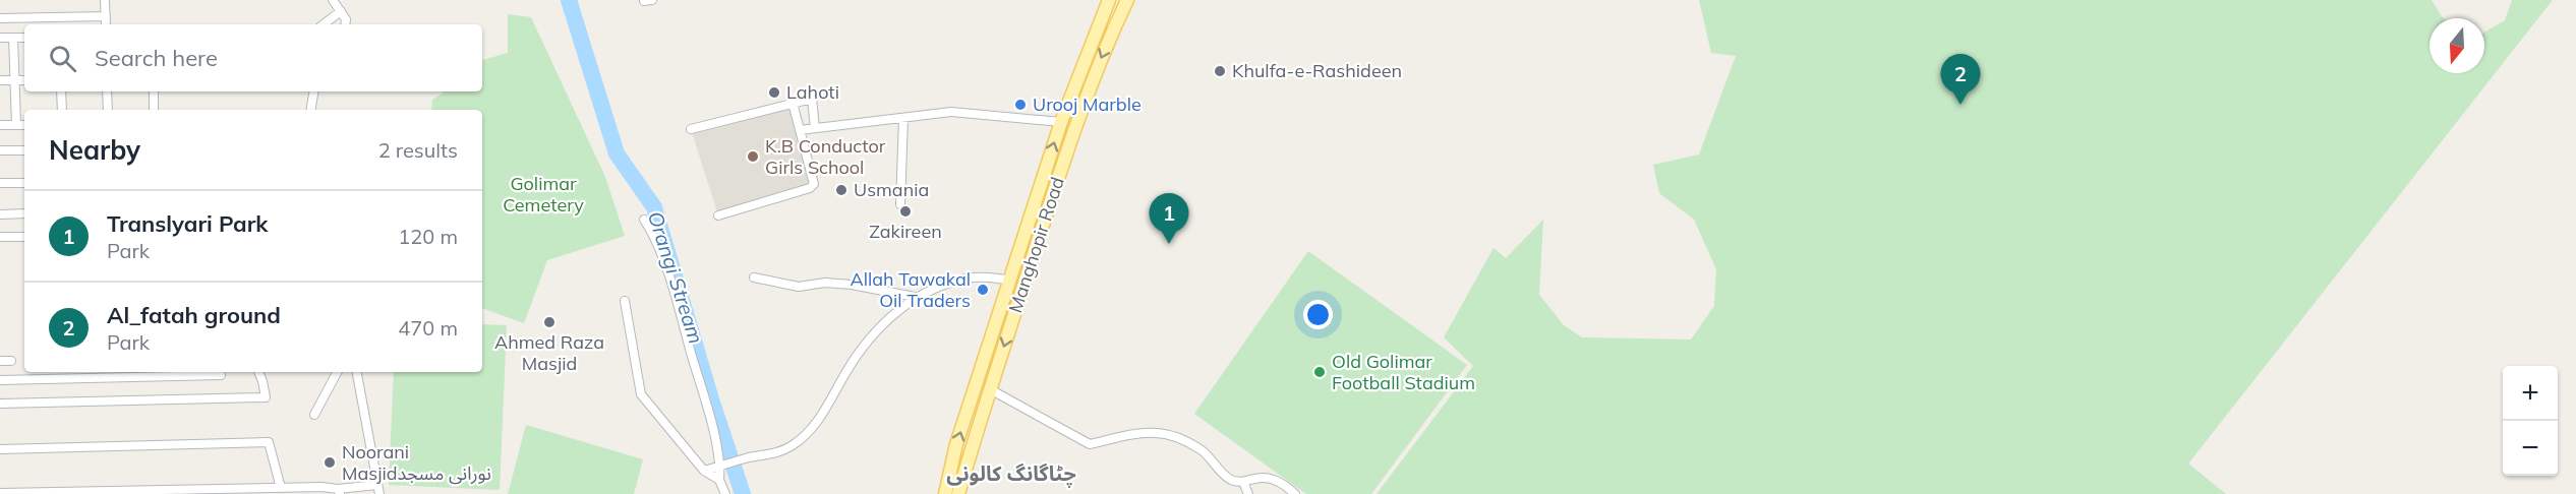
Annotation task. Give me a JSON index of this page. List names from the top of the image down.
{
  "streets": {
    "main road": ["Manghopir Road"]
  },
  "districts": ["چٹاگانگ کالونی"],
  "water": ["Orangi Stream"],
  "parks": ["Golimar Cemetery"],
  "places": [
    "Khulfa-e-Rashideen",
    "Lahoti",
    "Urooj Marble",
    "K.B Conductor Girls School",
    "Usmania",
    "Zakireen",
    "Allah Tawakal Oil Traders",
    "Ahmed Raza Masjid",
    "Old Golimar Football Stadium",
    "Noorani Masjidنورانی مسجد"
  ],
  "north": "bottom",
  "page": {
    "search": "Search here",
    "pins": ["2", "1"],
    "heading": ["Nearby", "2 results"],
    "list": [
      {
        "mark": "1",
        "name": "Translyari Park",
        "note": "Park",
        "value": "120 m"
      },
      {
        "mark": "2",
        "name": "Al_fatah ground",
        "note": "Park",
        "value": "470 m"
      }
    ],
    "map_buttons": ["+", "−"]
  }
}
